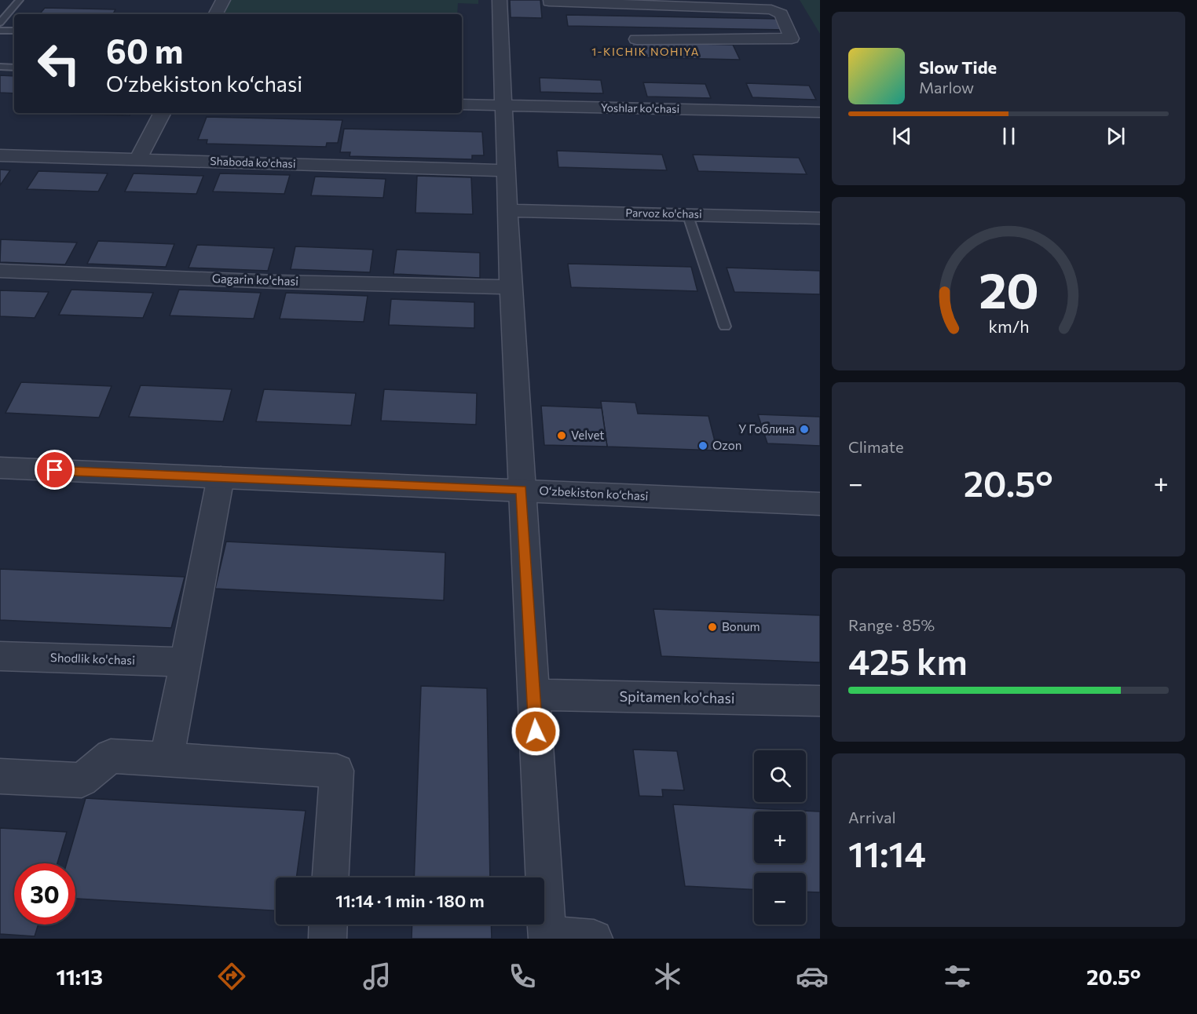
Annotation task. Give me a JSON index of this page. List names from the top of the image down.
{
  "streets": {
    "street": [
      "Yoshlar ko'chasi",
      "Shaboda ko'chasi",
      "Parvoz ko'chasi",
      "Gagarin ko'chasi",
      "O‘zbekiston ko‘chasi",
      "Shodlik ko'chasi",
      "Spitamen ko'chasi"
    ]
  },
  "districts": ["1-KICHIK NOHIYA"],
  "places": [
    "У Гоблина",
    "Velvet",
    "Ozon",
    "Bonum"
  ],
  "page": {
    "turn": ["60 m", "O‘zbekiston ko‘chasi"],
    "song": ["Slow Tide", "Marlow"],
    "tile": [
      "Climate",
      ["Range · 85%", "425 km"],
      ["Arrival", "11:14"]
    ],
    "heat": ["−", "20.5°", "+"],
    "map_buttons": ["+", "−"],
    "limit": "30",
    "trip": "11:14 · 1 min · 180 m",
    "tabs": ["11:13", "20.5°"],
    "gauge": ["20", "km/h"]
  }
}
